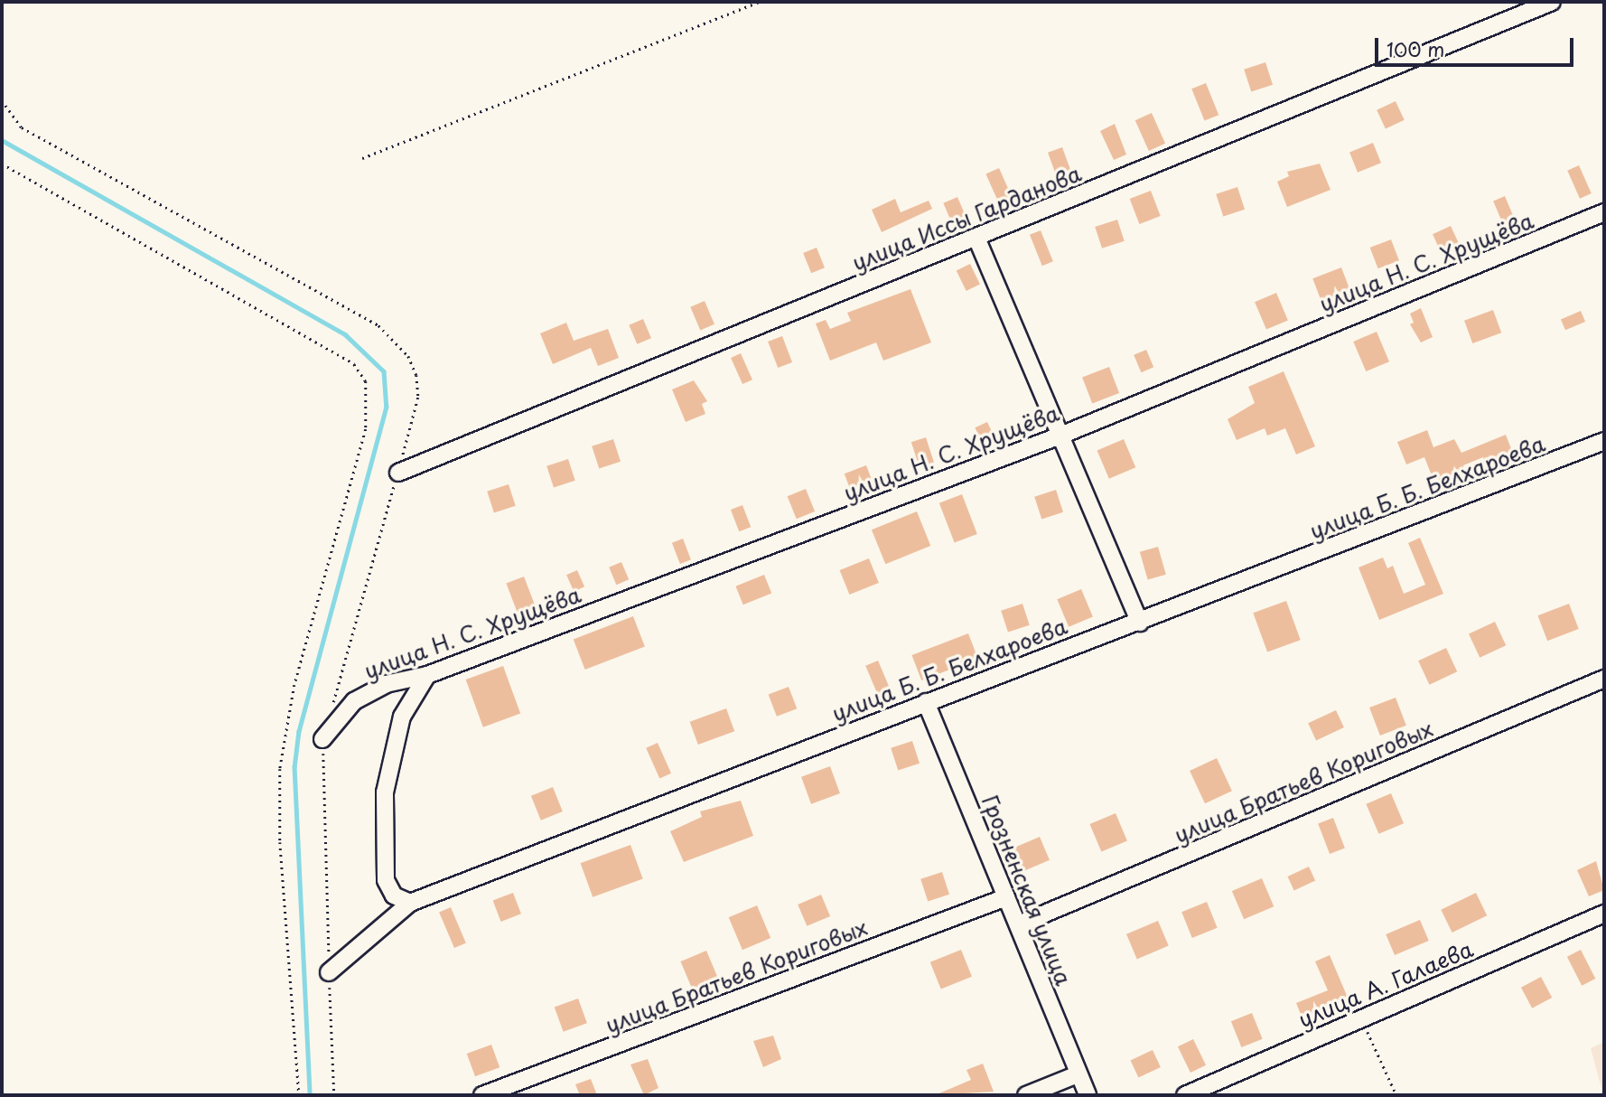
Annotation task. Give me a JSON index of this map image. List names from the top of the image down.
{
  "streets": {
    "street": [
      "улица Иссы Гарданова",
      "улица Н. С. Хрущёва",
      "улица Б. Б. Белхароева",
      "улица Братьев Кориговых",
      "Грозненская улица",
      "улица А. Галаева"
    ]
  },
  "crossings": [
    ["улица Б. Б. Белхароева", "Грозненская улица"],
    ["улица Братьев Кориговых", "Грозненская улица"]
  ],
  "scale_bar": "100 m"
}
